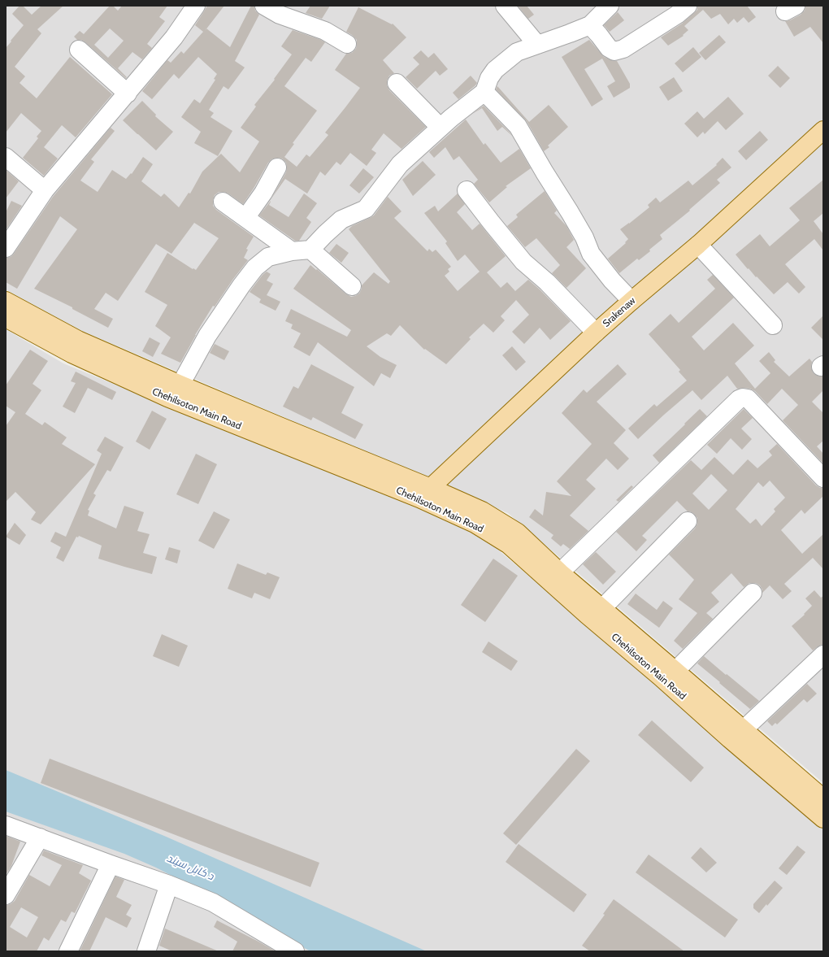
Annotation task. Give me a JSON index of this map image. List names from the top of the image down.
{
  "streets": {
    "main road": ["Srakenaw", "Chehilsoton Main Road"]
  },
  "crossings": [
    ["Srakenaw", "Chehilsoton Main Road"]
  ],
  "water": ["د کابل سيند"]
}
